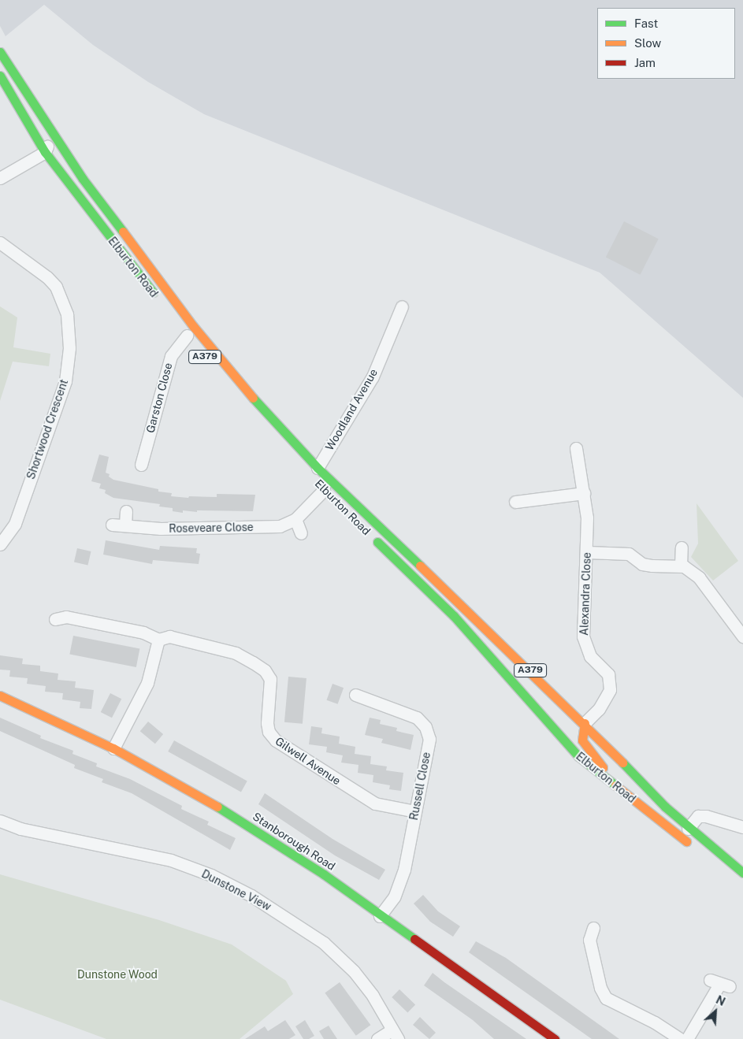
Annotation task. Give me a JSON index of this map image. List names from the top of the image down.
{
  "streets": {
    "main road": ["Elburton Road", "A379", "Stanborough Road"],
    "street": [
      "Garston Close",
      "Woodland Avenue",
      "Shortwood Crescent",
      "Roseveare Close",
      "Alexandra Close",
      "Gilwell Avenue",
      "Russell Close",
      "Dunstone View"
    ]
  },
  "crossings": [
    ["Elburton Road", "A379"],
    ["Elburton Road", "Woodland Avenue"],
    ["Elburton Road", "Alexandra Close"],
    ["A379", "Alexandra Close"],
    ["Gilwell Avenue", "Russell Close"],
    ["Russell Close", "Stanborough Road"]
  ],
  "parks": ["Dunstone Wood"],
  "legend": ["Fast", "Slow", "Jam"],
  "north": "top right"
}
